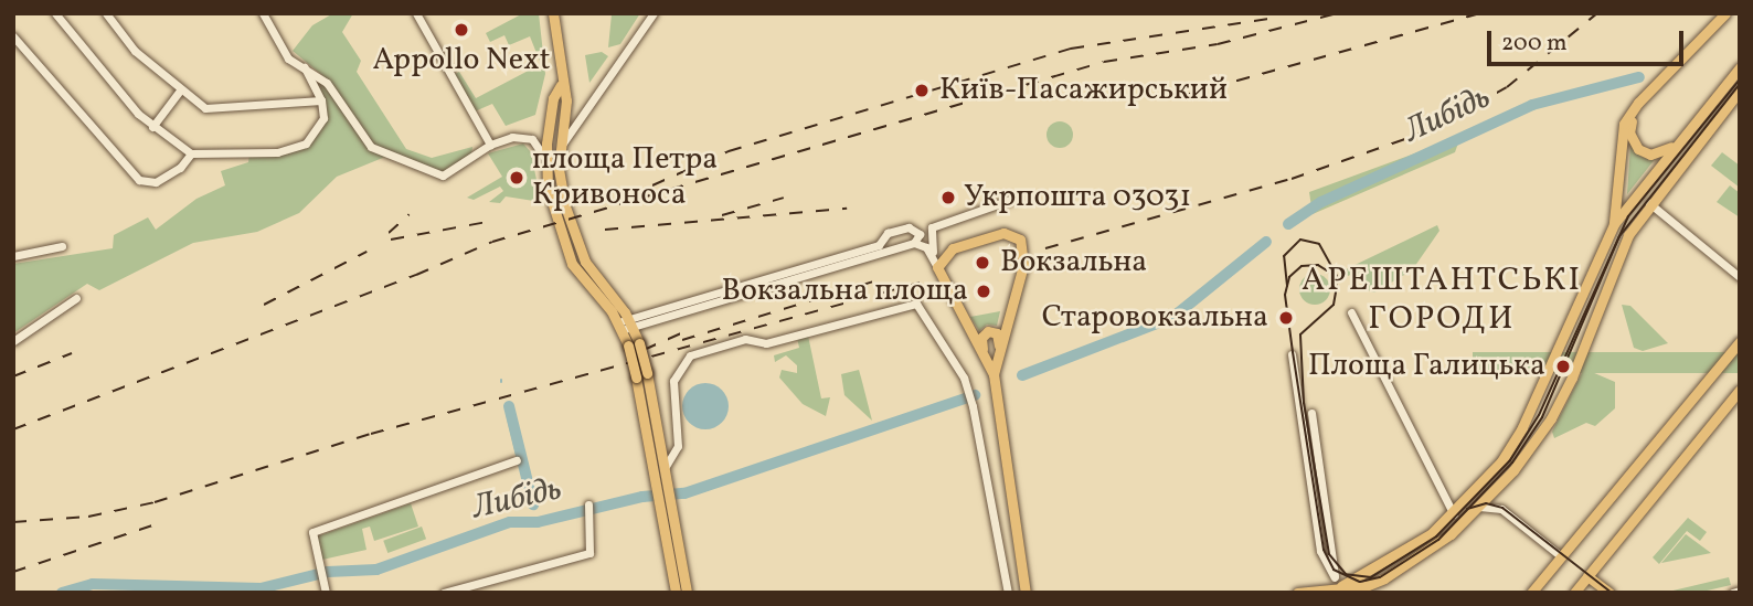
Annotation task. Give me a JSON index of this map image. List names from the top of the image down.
{
  "districts": ["АРЕШТАНТСЬКІ ГОРОДИ"],
  "water": ["Либідь"],
  "places": [
    "Appollo Next",
    "Київ-Пасажирський",
    "площа Петра Кривоноса",
    "Укрпошта 03031",
    "Вокзальна",
    "Вокзальна площа",
    "Старовокзальна",
    "Площа Галицька"
  ],
  "scale_bar": "200 m"
}
